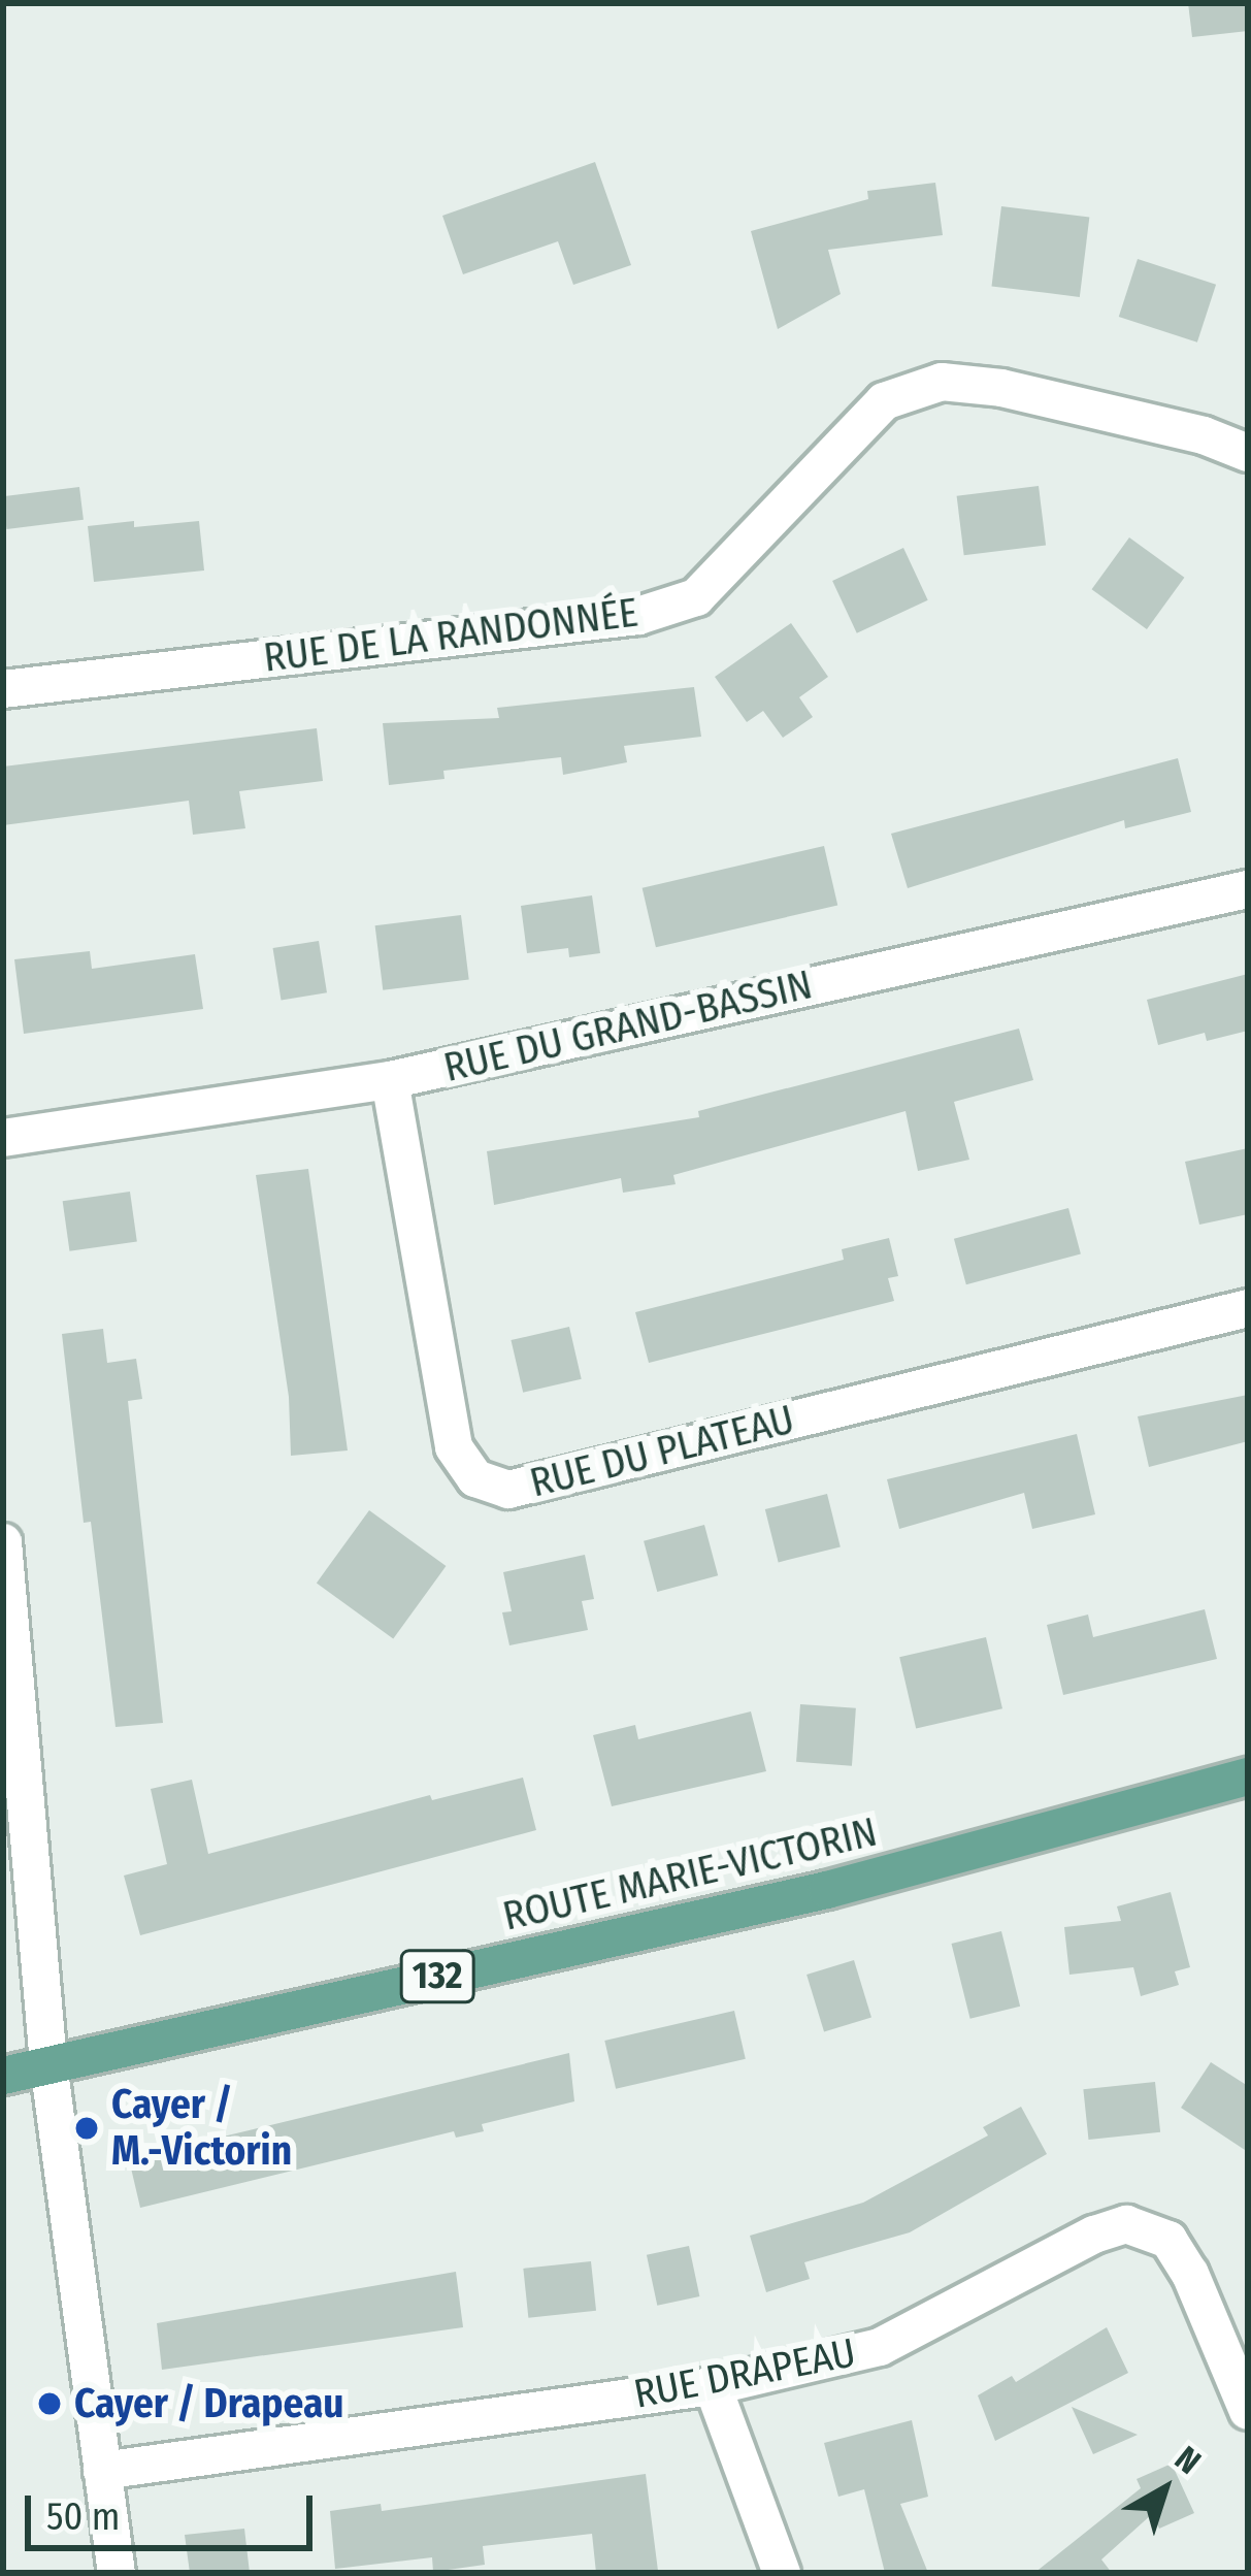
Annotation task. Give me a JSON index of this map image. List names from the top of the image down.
{
  "streets": {
    "main road": ["ROUTE MARIE-VICTORIN", "132"],
    "street": [
      "RUE DE LA RANDONNÉE",
      "RUE DU GRAND-BASSIN",
      "RUE DU PLATEAU",
      "RUE DRAPEAU"
    ]
  },
  "crossings": [
    ["RUE DU GRAND-BASSIN", "RUE DU PLATEAU"]
  ],
  "places": ["Cayer / M.-Victorin", "Cayer / Drapeau"],
  "scale_bar": "50 m",
  "north": "top right"
}
